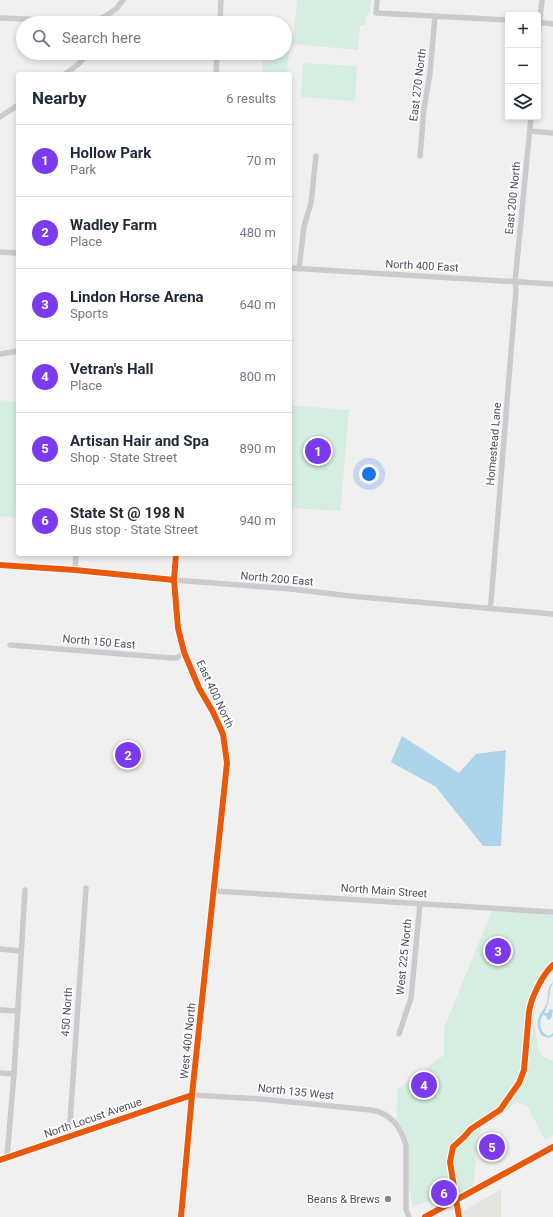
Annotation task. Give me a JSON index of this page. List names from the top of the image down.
{
  "streets": {
    "street": [
      "East 270 North",
      "East 200 North",
      "North 400 East",
      "Homestead Lane",
      "North 200 East",
      "North 150 East",
      "East 400 North",
      "North Main Street",
      "West 225 North",
      "450 North",
      "West 400 North",
      "North 135 West",
      "North Locust Avenue"
    ]
  },
  "crossings": [
    ["East 200 North", "North 400 East"],
    ["East 200 North", "Homestead Lane"],
    ["North 400 East", "Homestead Lane"],
    ["Homestead Lane", "North 200 East"],
    ["North 200 East", "East 400 North"],
    ["North 150 East", "East 400 North"],
    ["East 400 North", "North Main Street"],
    ["East 400 North", "West 400 North"],
    ["North Main Street", "West 225 North"],
    ["North Main Street", "West 400 North"],
    ["450 North", "North Locust Avenue"],
    ["West 400 North", "North 135 West"],
    ["West 400 North", "North Locust Avenue"],
    ["North 135 West", "North Locust Avenue"]
  ],
  "places": ["Beans & Brews"],
  "page": {
    "map_buttons": ["+", "−"],
    "search": "Search here",
    "heading": ["Nearby", "6 results"],
    "list": [
      {
        "mark": "1",
        "name": "Hollow Park",
        "note": "Park",
        "value": "70 m"
      },
      {
        "mark": "2",
        "name": "Wadley Farm",
        "note": "Place",
        "value": "480 m"
      },
      {
        "mark": "3",
        "name": "Lindon Horse Arena",
        "note": "Sports",
        "value": "640 m"
      },
      {
        "mark": "4",
        "name": "Vetran's Hall",
        "note": "Place",
        "value": "800 m"
      },
      {
        "mark": "5",
        "name": "Artisan Hair and Spa",
        "note": "Shop · State Street",
        "value": "890 m"
      },
      {
        "mark": "6",
        "name": "State St @ 198 N",
        "note": "Bus stop · State Street",
        "value": "940 m"
      }
    ],
    "pins": [
      "1",
      "2",
      "3",
      "4",
      "5",
      "6"
    ]
  }
}
